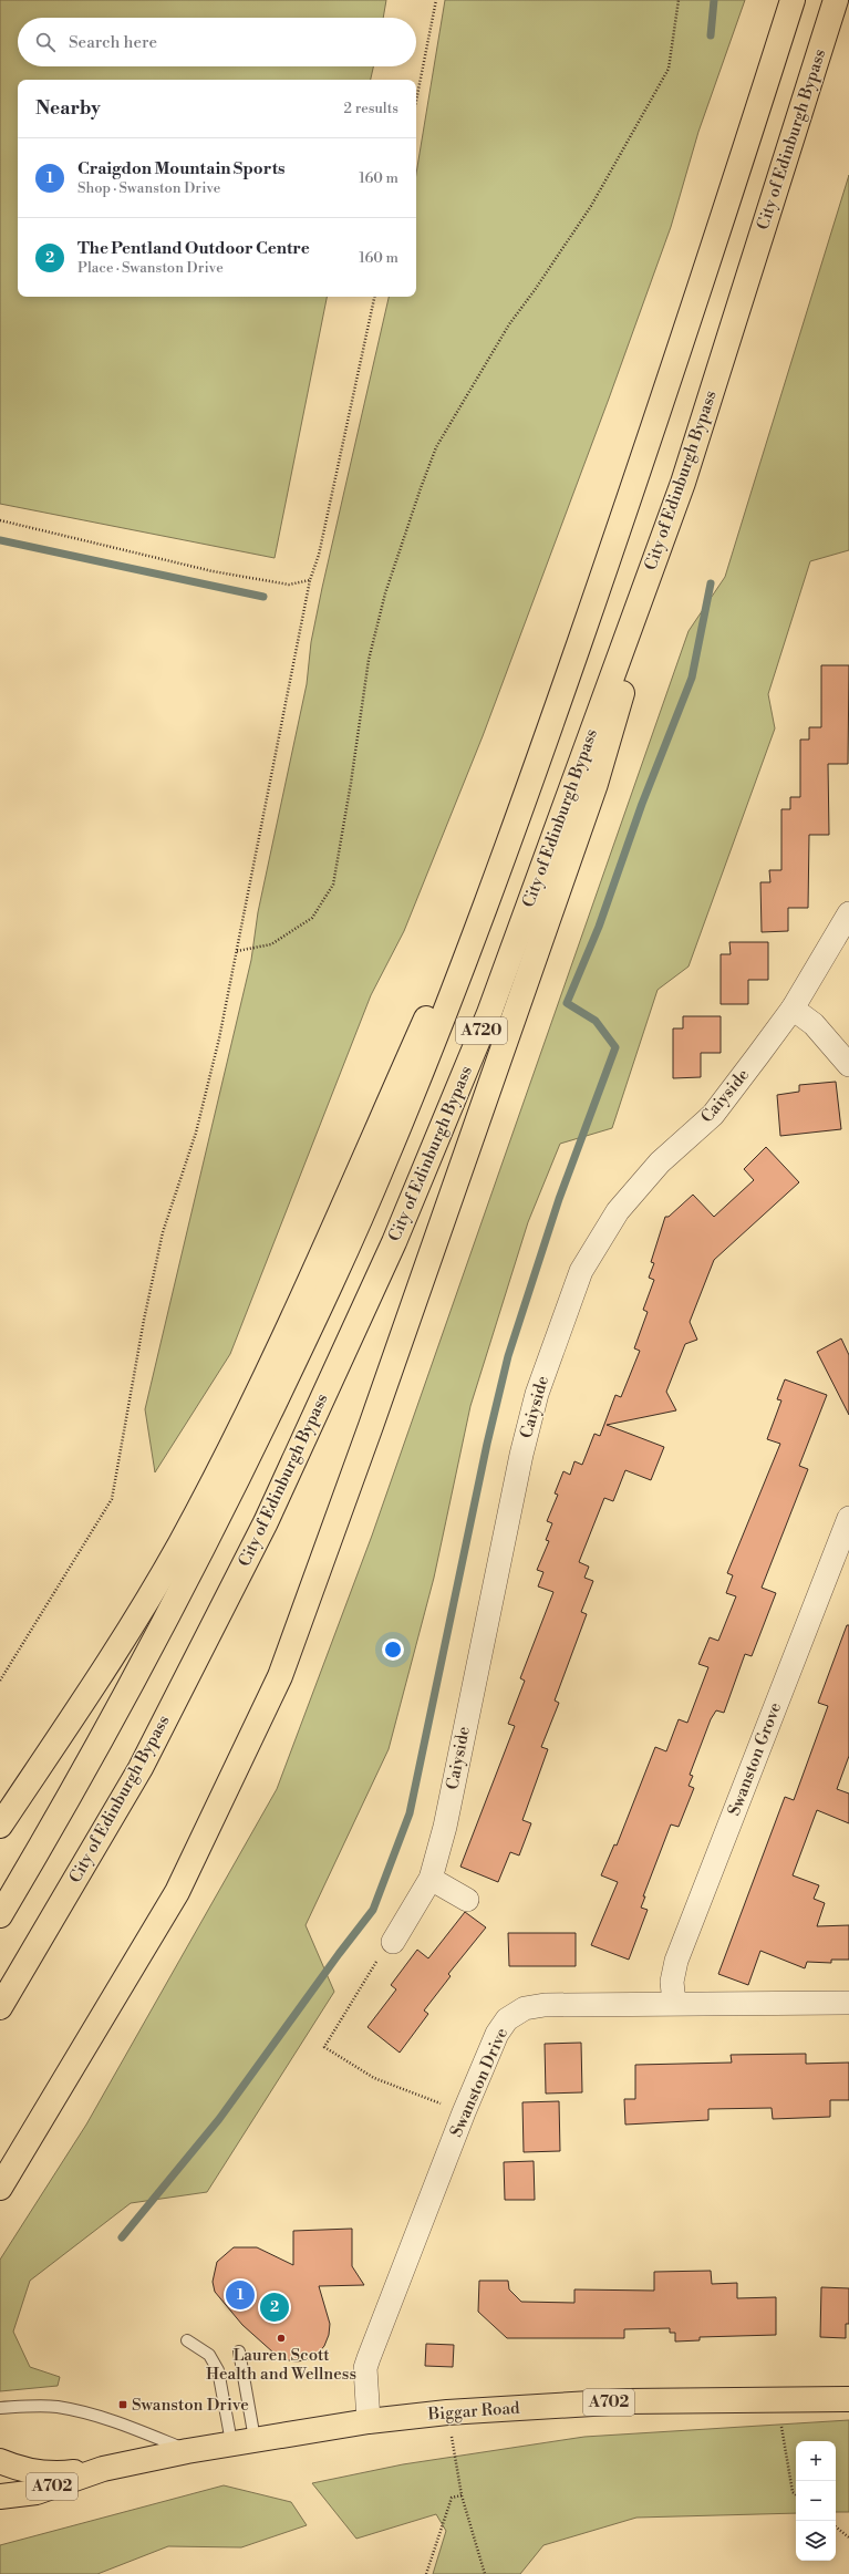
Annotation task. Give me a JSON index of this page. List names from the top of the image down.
{
  "streets": {
    "main road": [
      "City of Edinburgh Bypass",
      "A720",
      "A702",
      "Biggar Road"
    ],
    "street": ["Caiyside", "Swanston Grove", "Swanston Drive"]
  },
  "crossings": [
    ["Swanston Grove", "Swanston Drive"],
    ["Swanston Drive", "Biggar Road"]
  ],
  "places": {
    "other": ["Lauren Scott Health and Wellness"],
    "transit": ["Swanston Drive"]
  },
  "page": {
    "search": "Search here",
    "heading": ["Nearby", "2 results"],
    "list": [
      {
        "mark": "1",
        "name": "Craigdon Mountain Sports",
        "note": "Shop · Swanston Drive",
        "value": "160 m"
      },
      {
        "mark": "2",
        "name": "The Pentland Outdoor Centre",
        "note": "Place · Swanston Drive",
        "value": "160 m"
      }
    ],
    "pins": ["1", "2"],
    "map_buttons": ["+", "−"]
  }
}
